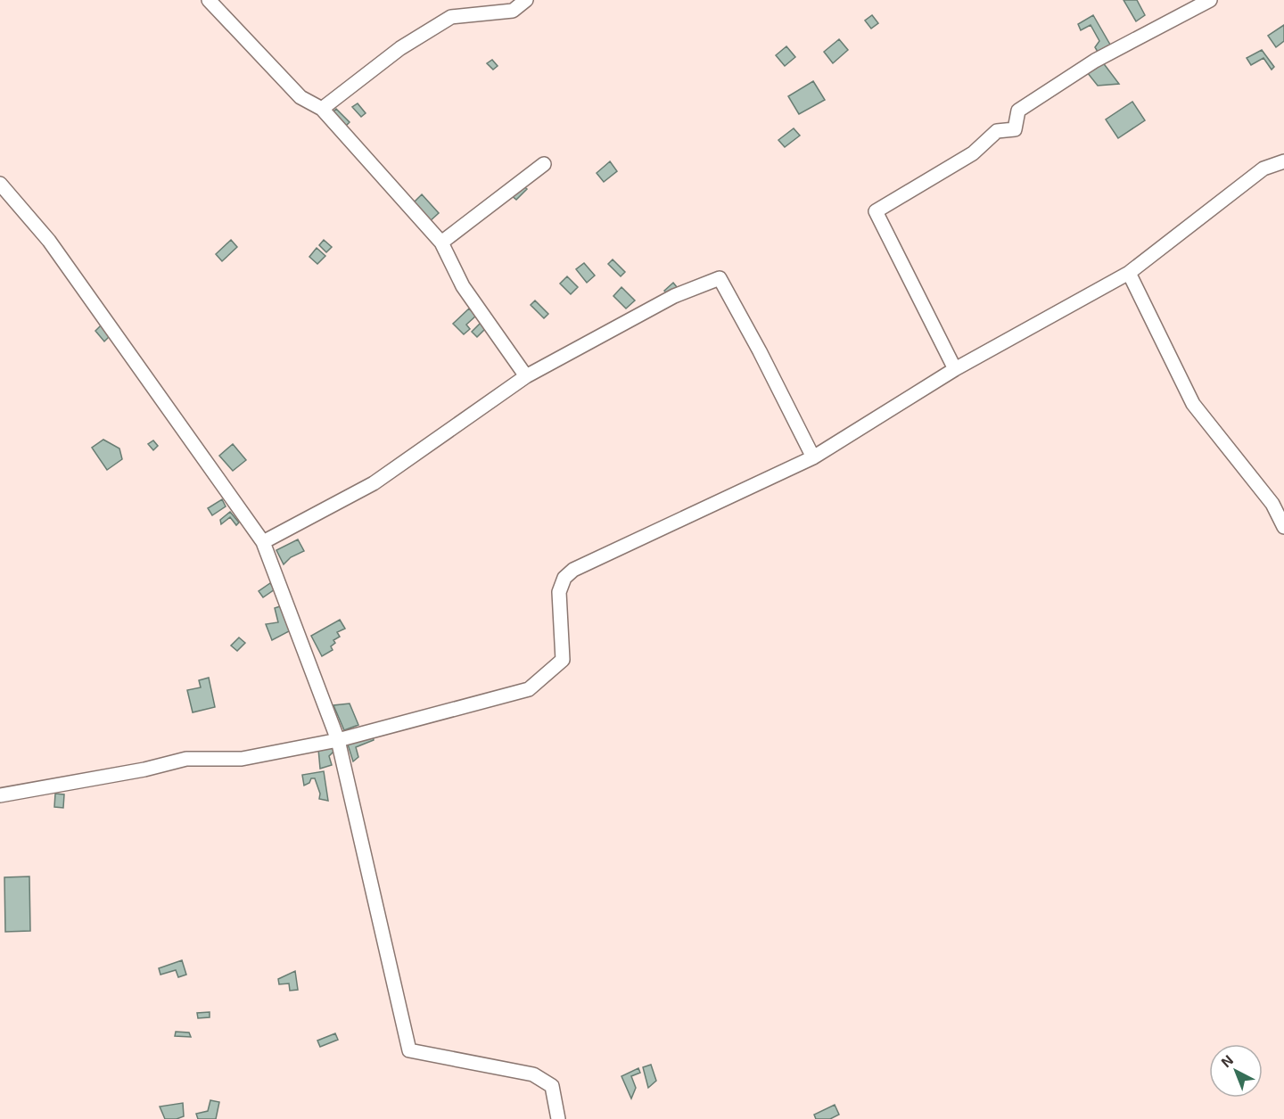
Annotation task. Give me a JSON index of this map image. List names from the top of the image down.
{
  "north": "top left"
}
